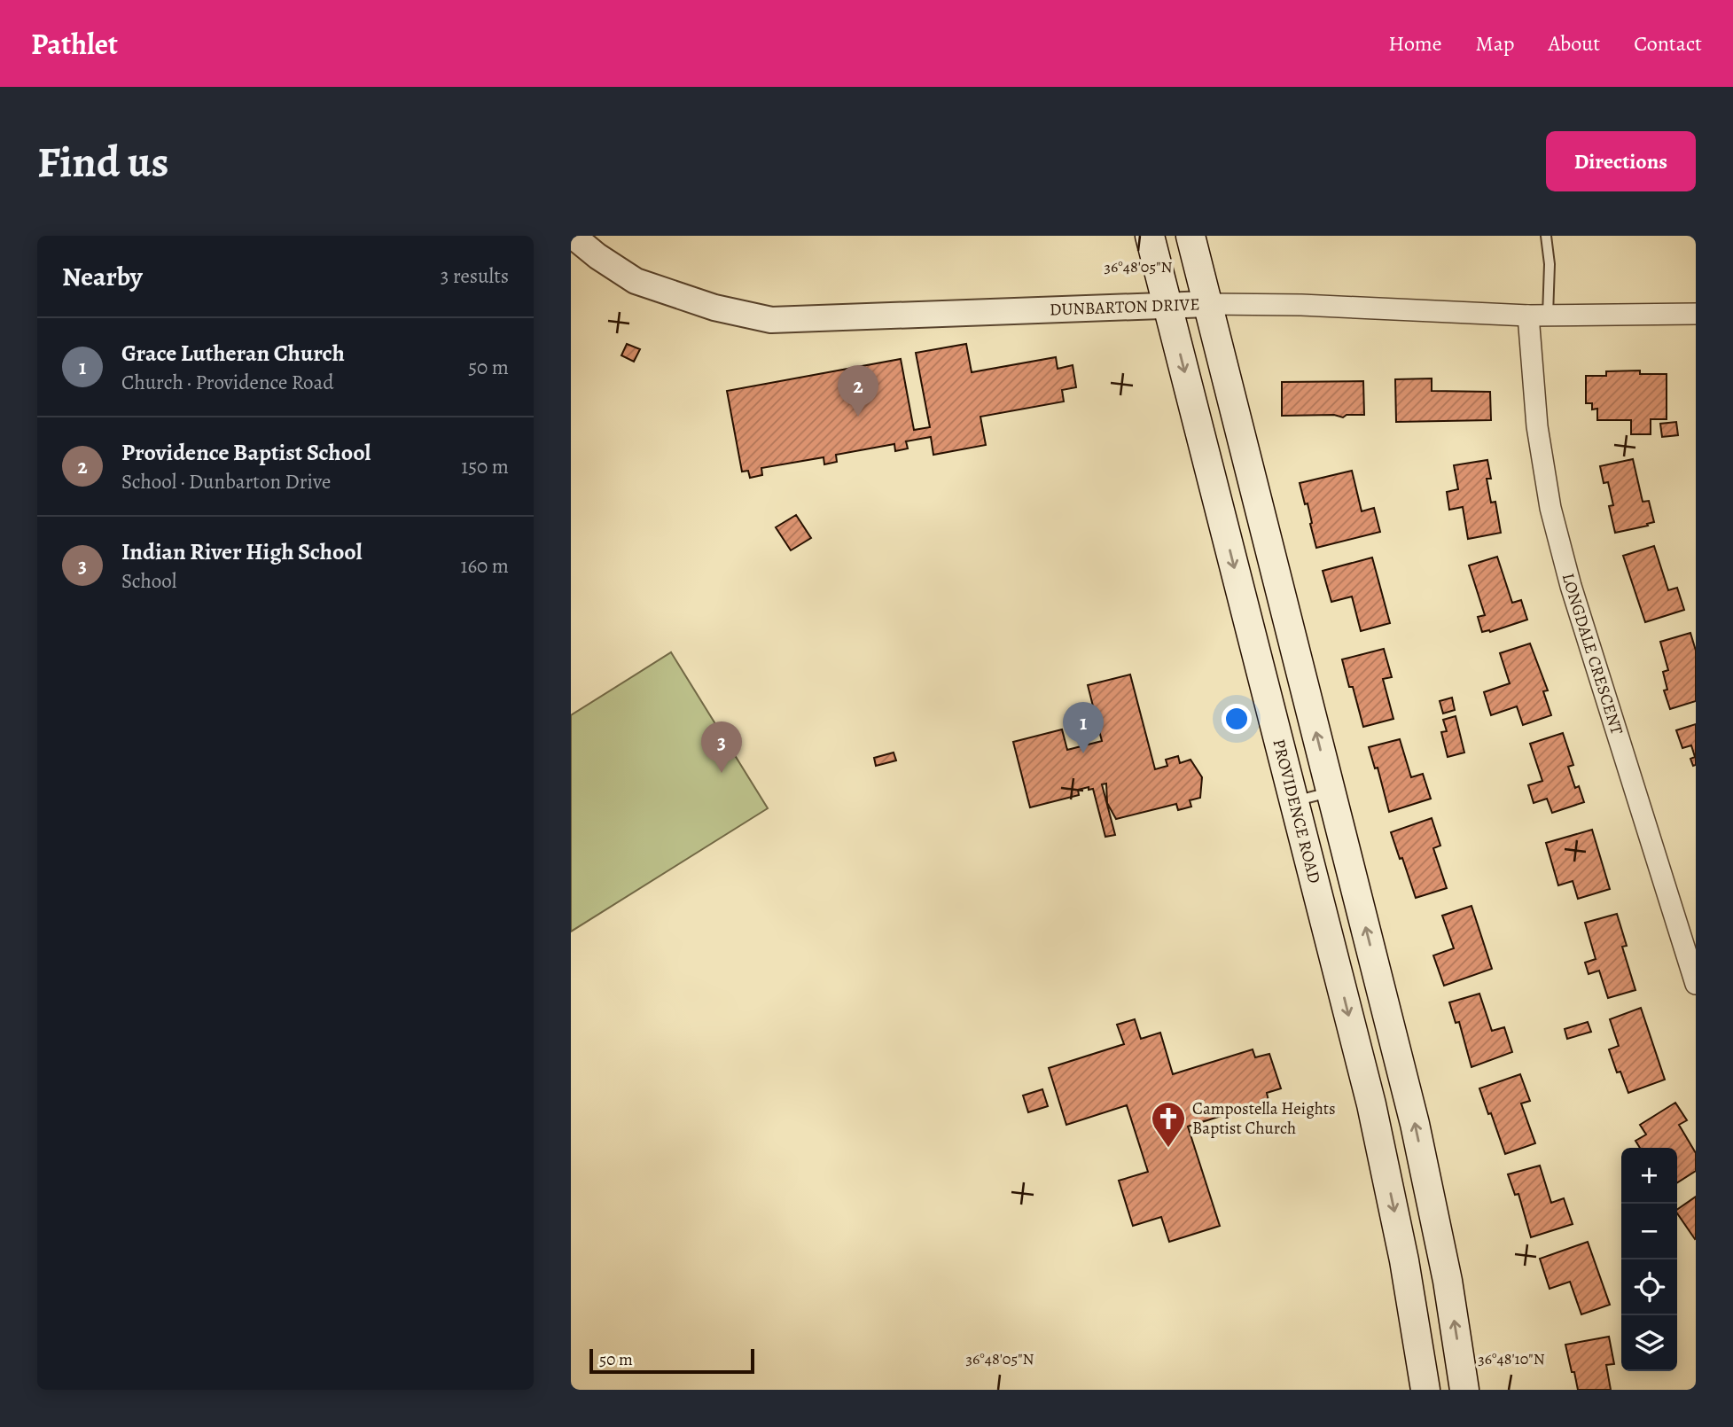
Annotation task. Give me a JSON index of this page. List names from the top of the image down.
{
  "streets": {
    "main road": ["PROVIDENCE ROAD"],
    "street": ["DUNBARTON DRIVE", "LONGDALE CRESCENT"]
  },
  "crossings": [
    ["DUNBARTON DRIVE", "LONGDALE CRESCENT"],
    ["DUNBARTON DRIVE", "PROVIDENCE ROAD"]
  ],
  "places": {
    "church": ["Campostella Heights Baptist Church"]
  },
  "scale_bar": "50 m",
  "page": {
    "header": "Pathlet",
    "nav": [
      "Home",
      "Map",
      "About",
      "Contact"
    ],
    "buttons": "Directions",
    "title": "Find us",
    "heading": ["Nearby", "3 results"],
    "list": [
      {
        "mark": "1",
        "name": "Grace Lutheran Church",
        "note": "Church · Providence Road",
        "value": "50 m"
      },
      {
        "mark": "2",
        "name": "Providence Baptist School",
        "note": "School · Dunbarton Drive",
        "value": "150 m"
      },
      {
        "mark": "3",
        "name": "Indian River High School",
        "note": "School",
        "value": "160 m"
      }
    ],
    "pins": ["2", "1", "3"],
    "map_buttons": ["+", "−"],
    "scale": "50 m"
  },
  "coordinates": ["36°48'05\"N", "36°48'10\"N"]
}
